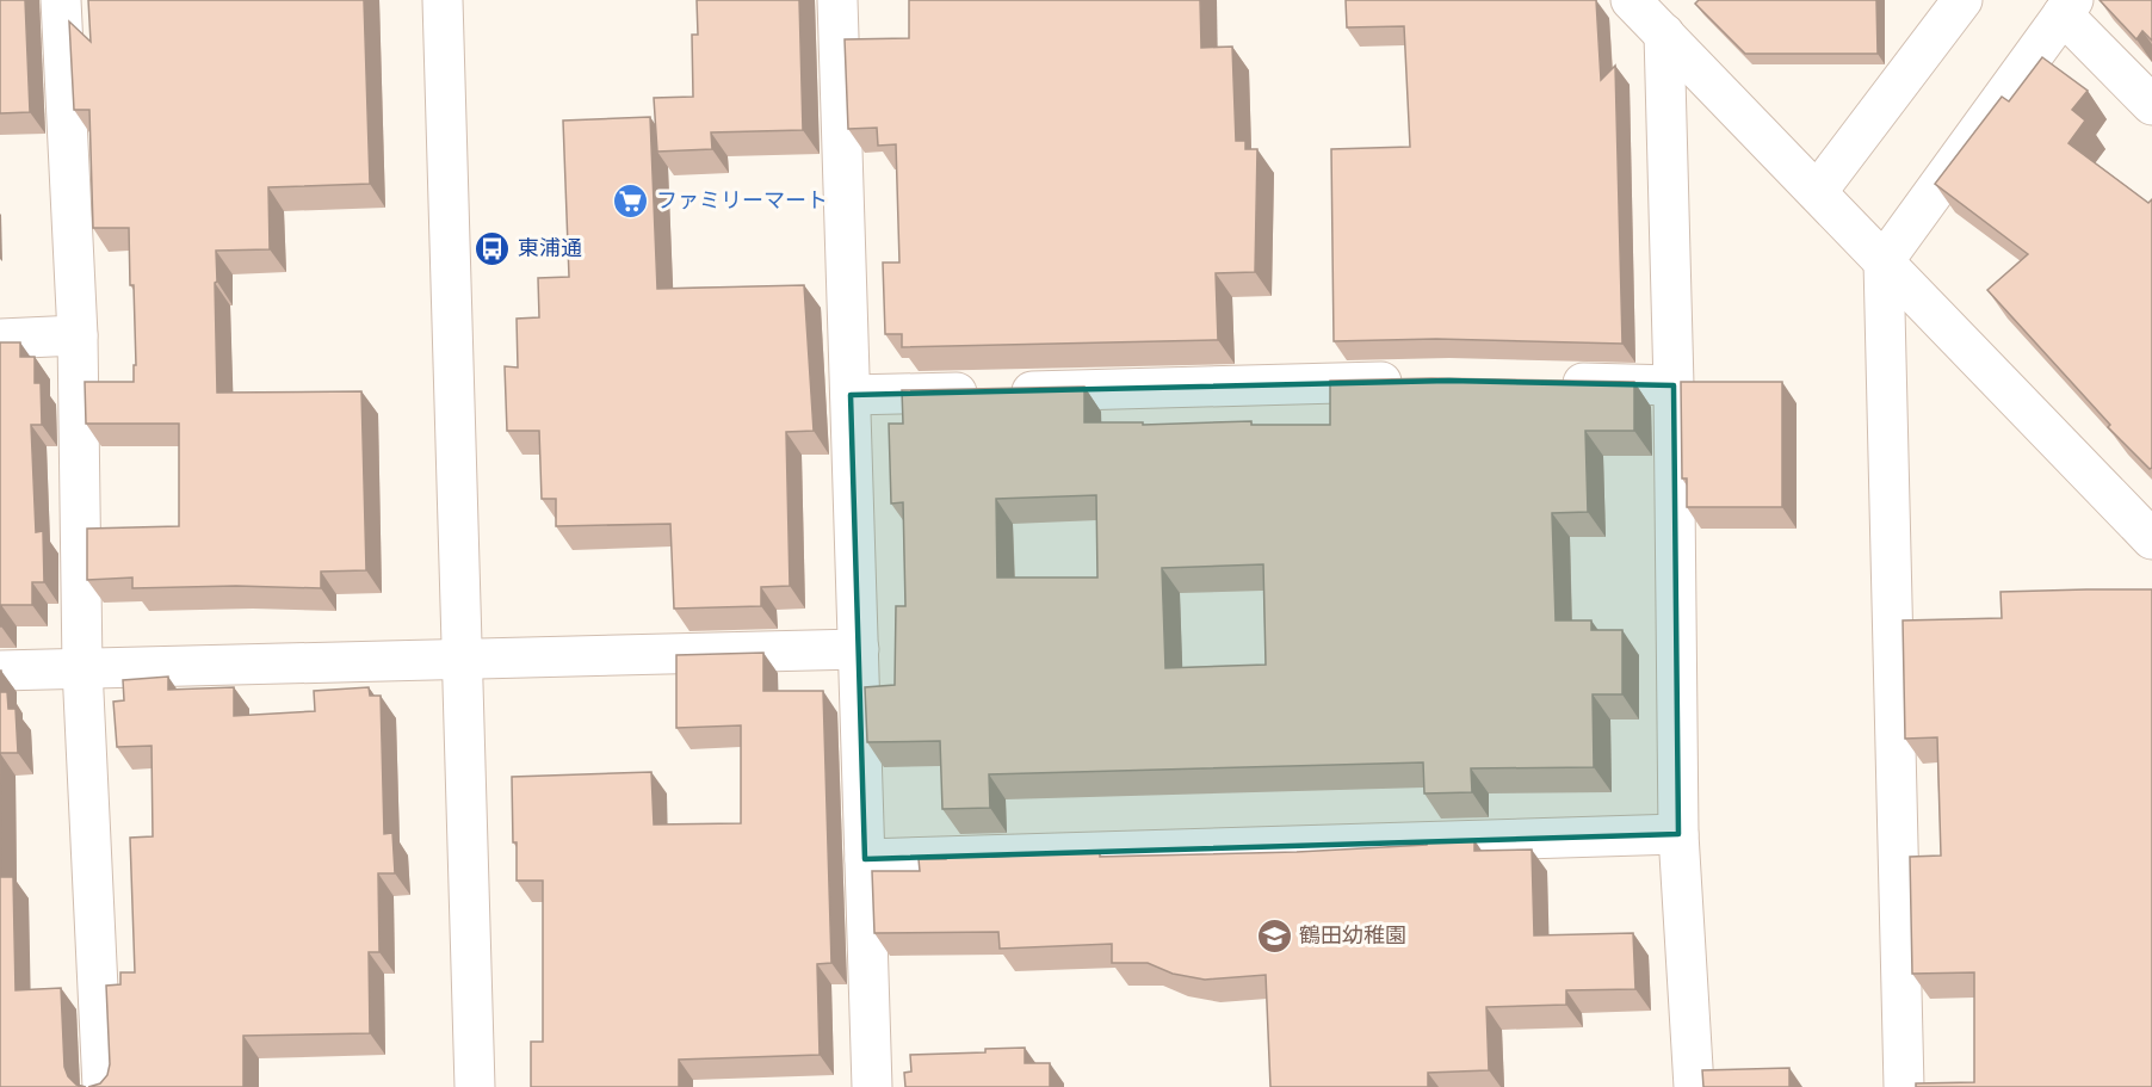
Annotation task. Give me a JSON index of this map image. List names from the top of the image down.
{
  "places": {
    "supermarket": ["ファミリーマート"],
    "bus stop": ["東浦通"],
    "school or university": ["鶴田幼稚園"]
  }
}
